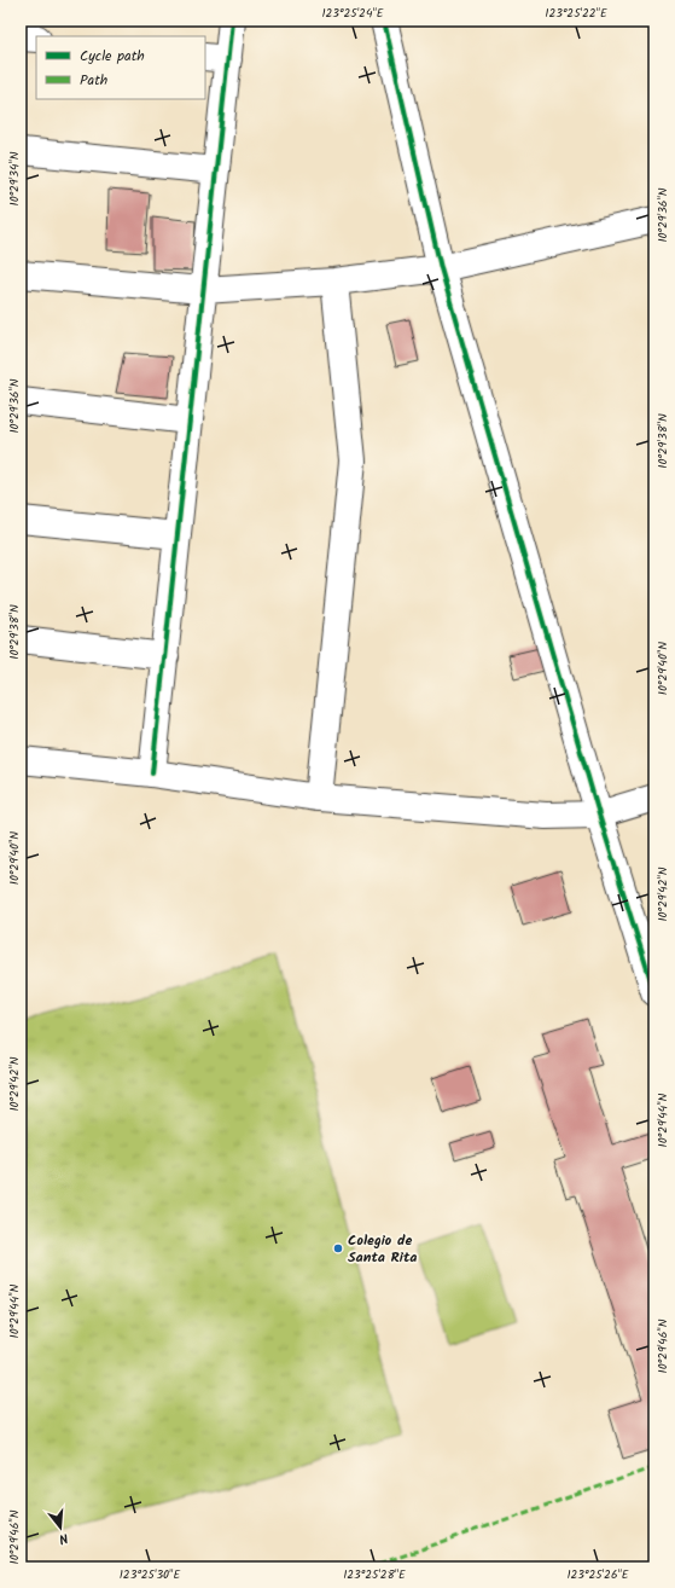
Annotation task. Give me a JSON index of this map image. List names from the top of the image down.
{
  "places": ["Colegio de Santa Rita"],
  "legend": ["Cycle path", "Path"],
  "north": "bottom",
  "coordinates": [
    "123°25'24\"E",
    "123°25'22\"E",
    "10°29'34\"N",
    "10°29'36\"N",
    "10°29'38\"N",
    "10°29'40\"N",
    "10°29'42\"N",
    "10°29'44\"N",
    "10°29'46\"N",
    "123°25'30\"E",
    "123°25'28\"E",
    "123°25'26\"E"
  ]
}
